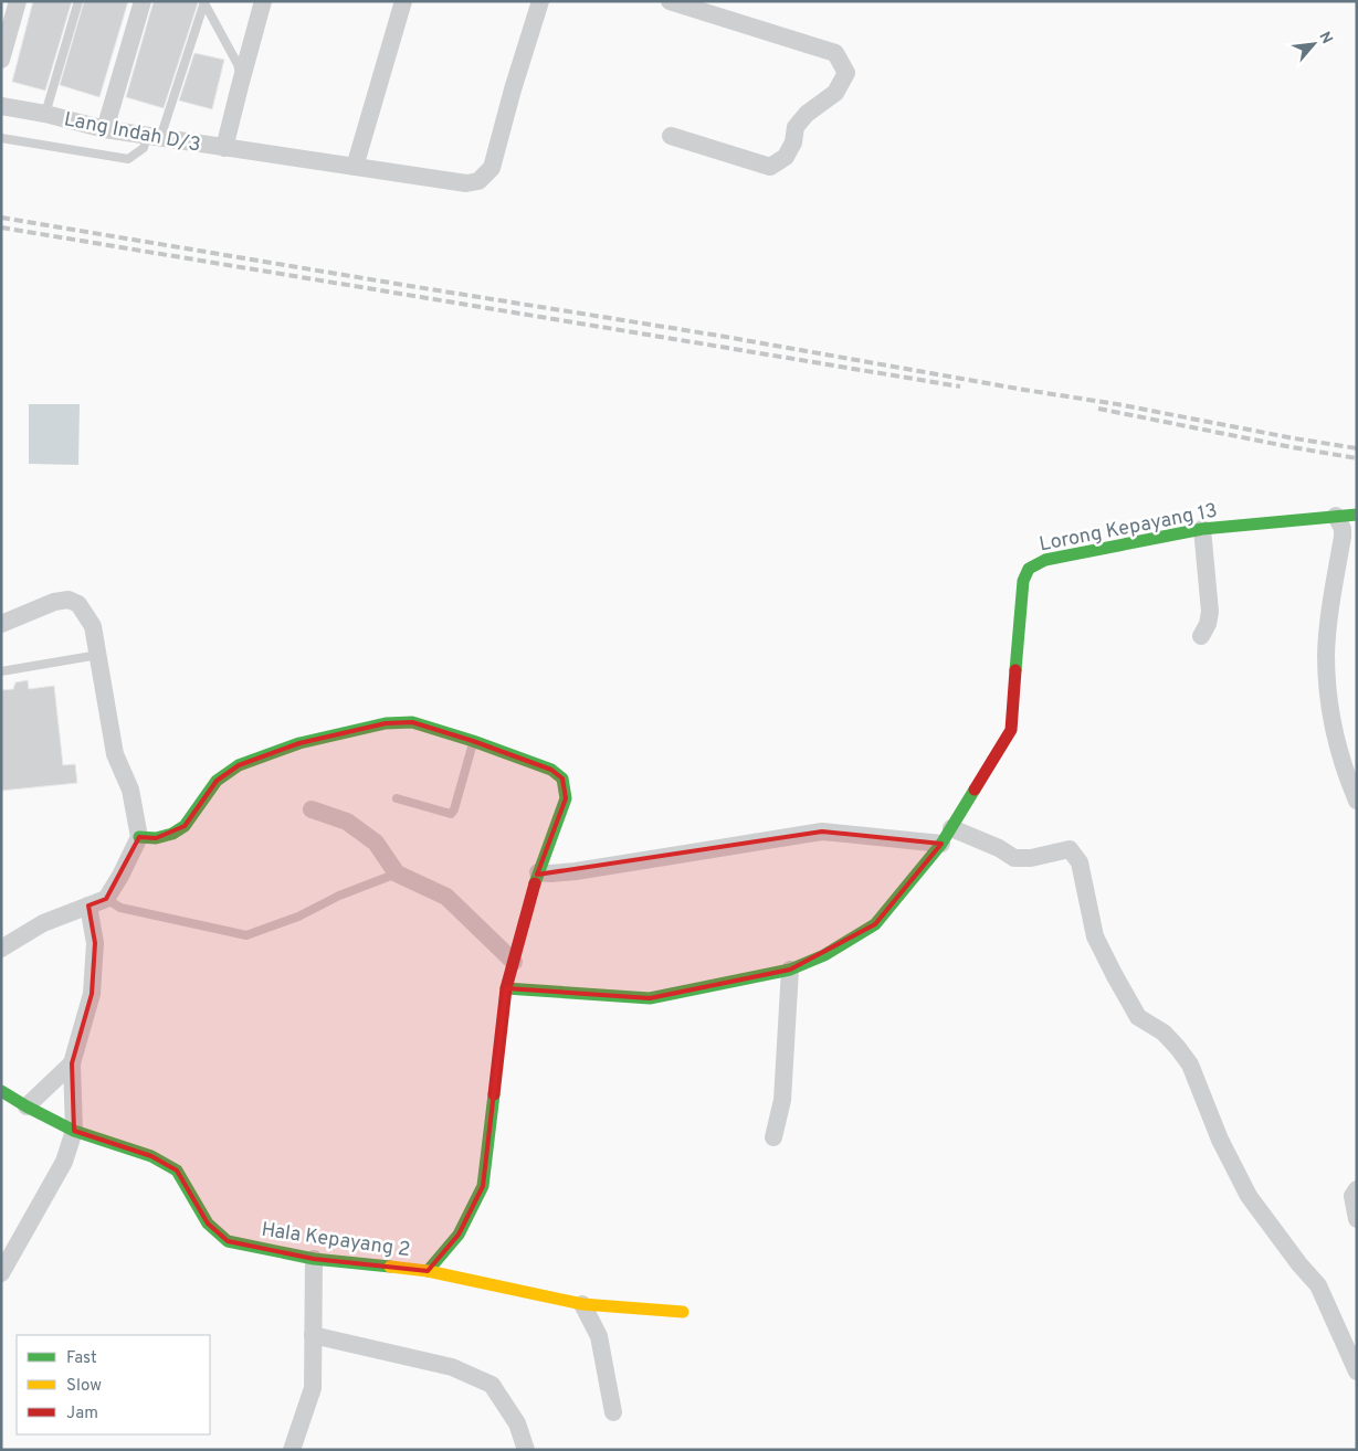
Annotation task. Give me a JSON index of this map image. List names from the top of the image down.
{
  "streets": {
    "street": ["Lang Indah D/3", "Lorong Kepayang 13", "Hala Kepayang 2"]
  },
  "legend": ["Fast", "Slow", "Jam"],
  "north": "top right"
}
